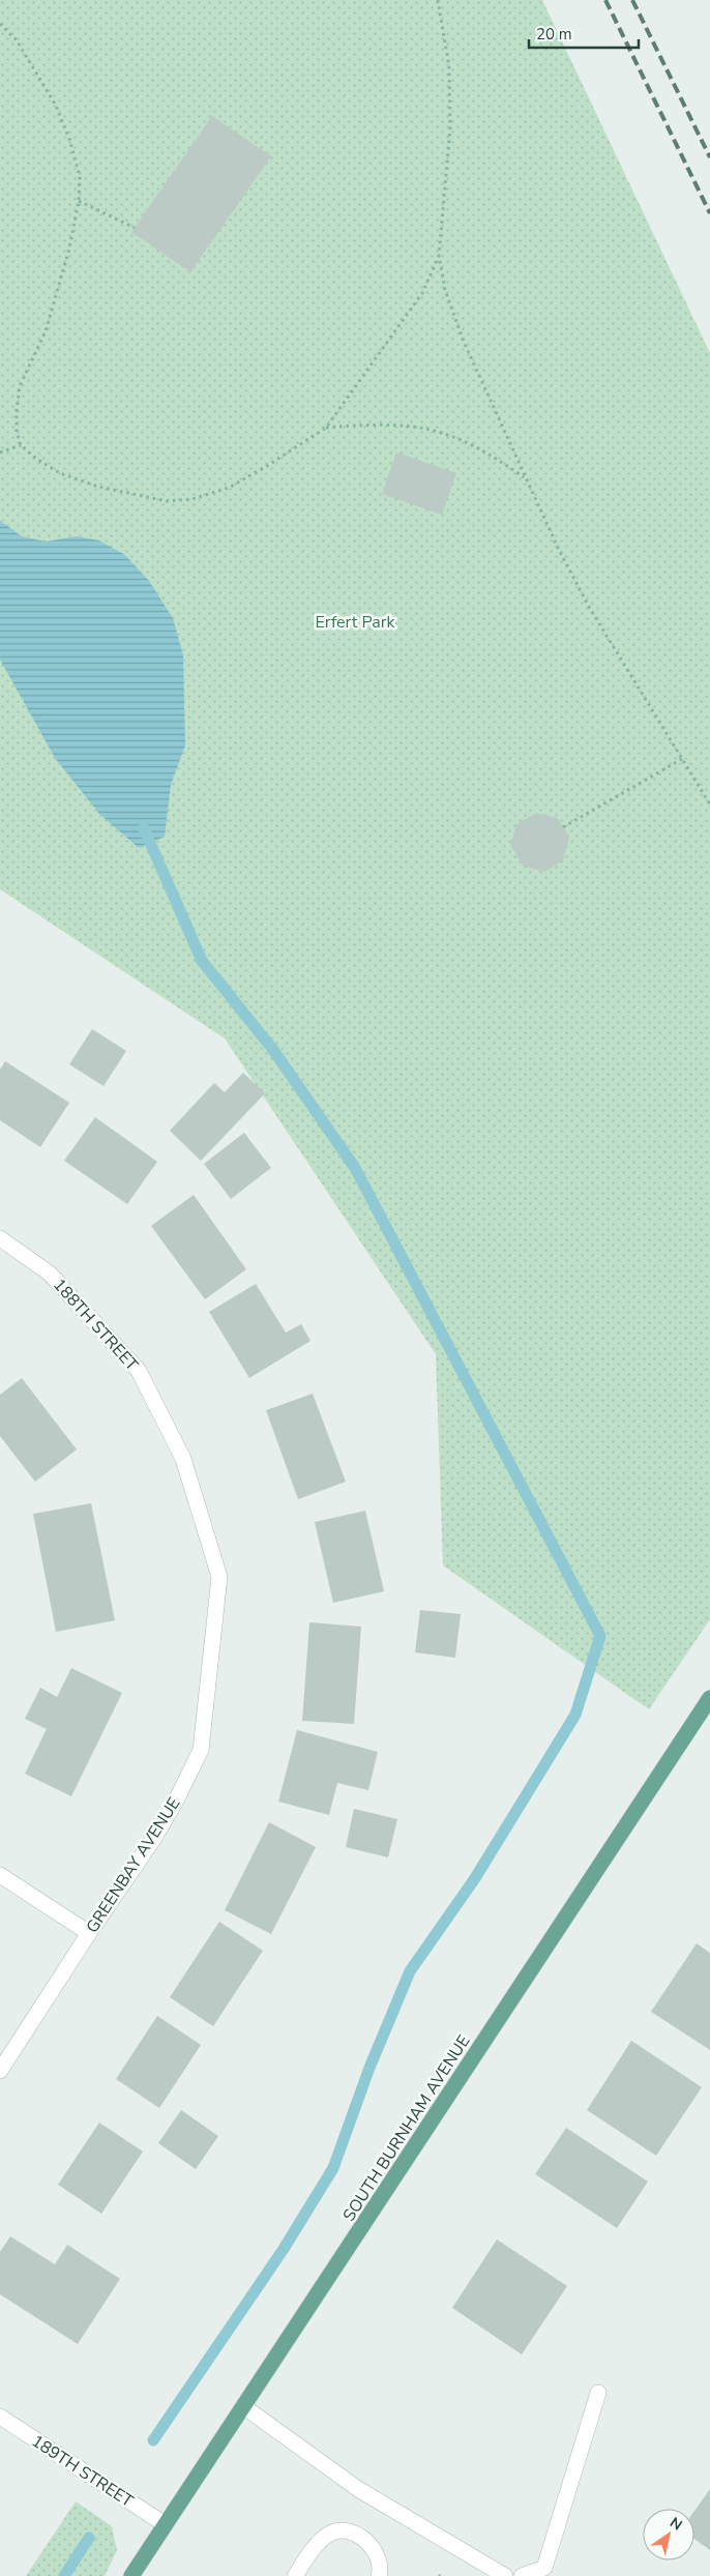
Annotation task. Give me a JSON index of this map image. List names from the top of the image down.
{
  "streets": {
    "main road": ["SOUTH BURNHAM AVENUE"],
    "street": ["188TH STREET", "GREENBAY AVENUE", "189TH STREET"]
  },
  "crossings": [
    ["188TH STREET", "GREENBAY AVENUE"],
    ["SOUTH BURNHAM AVENUE", "189TH STREET"]
  ],
  "parks": ["Erfert Park"],
  "scale_bar": "20 m",
  "north": "top right"
}
